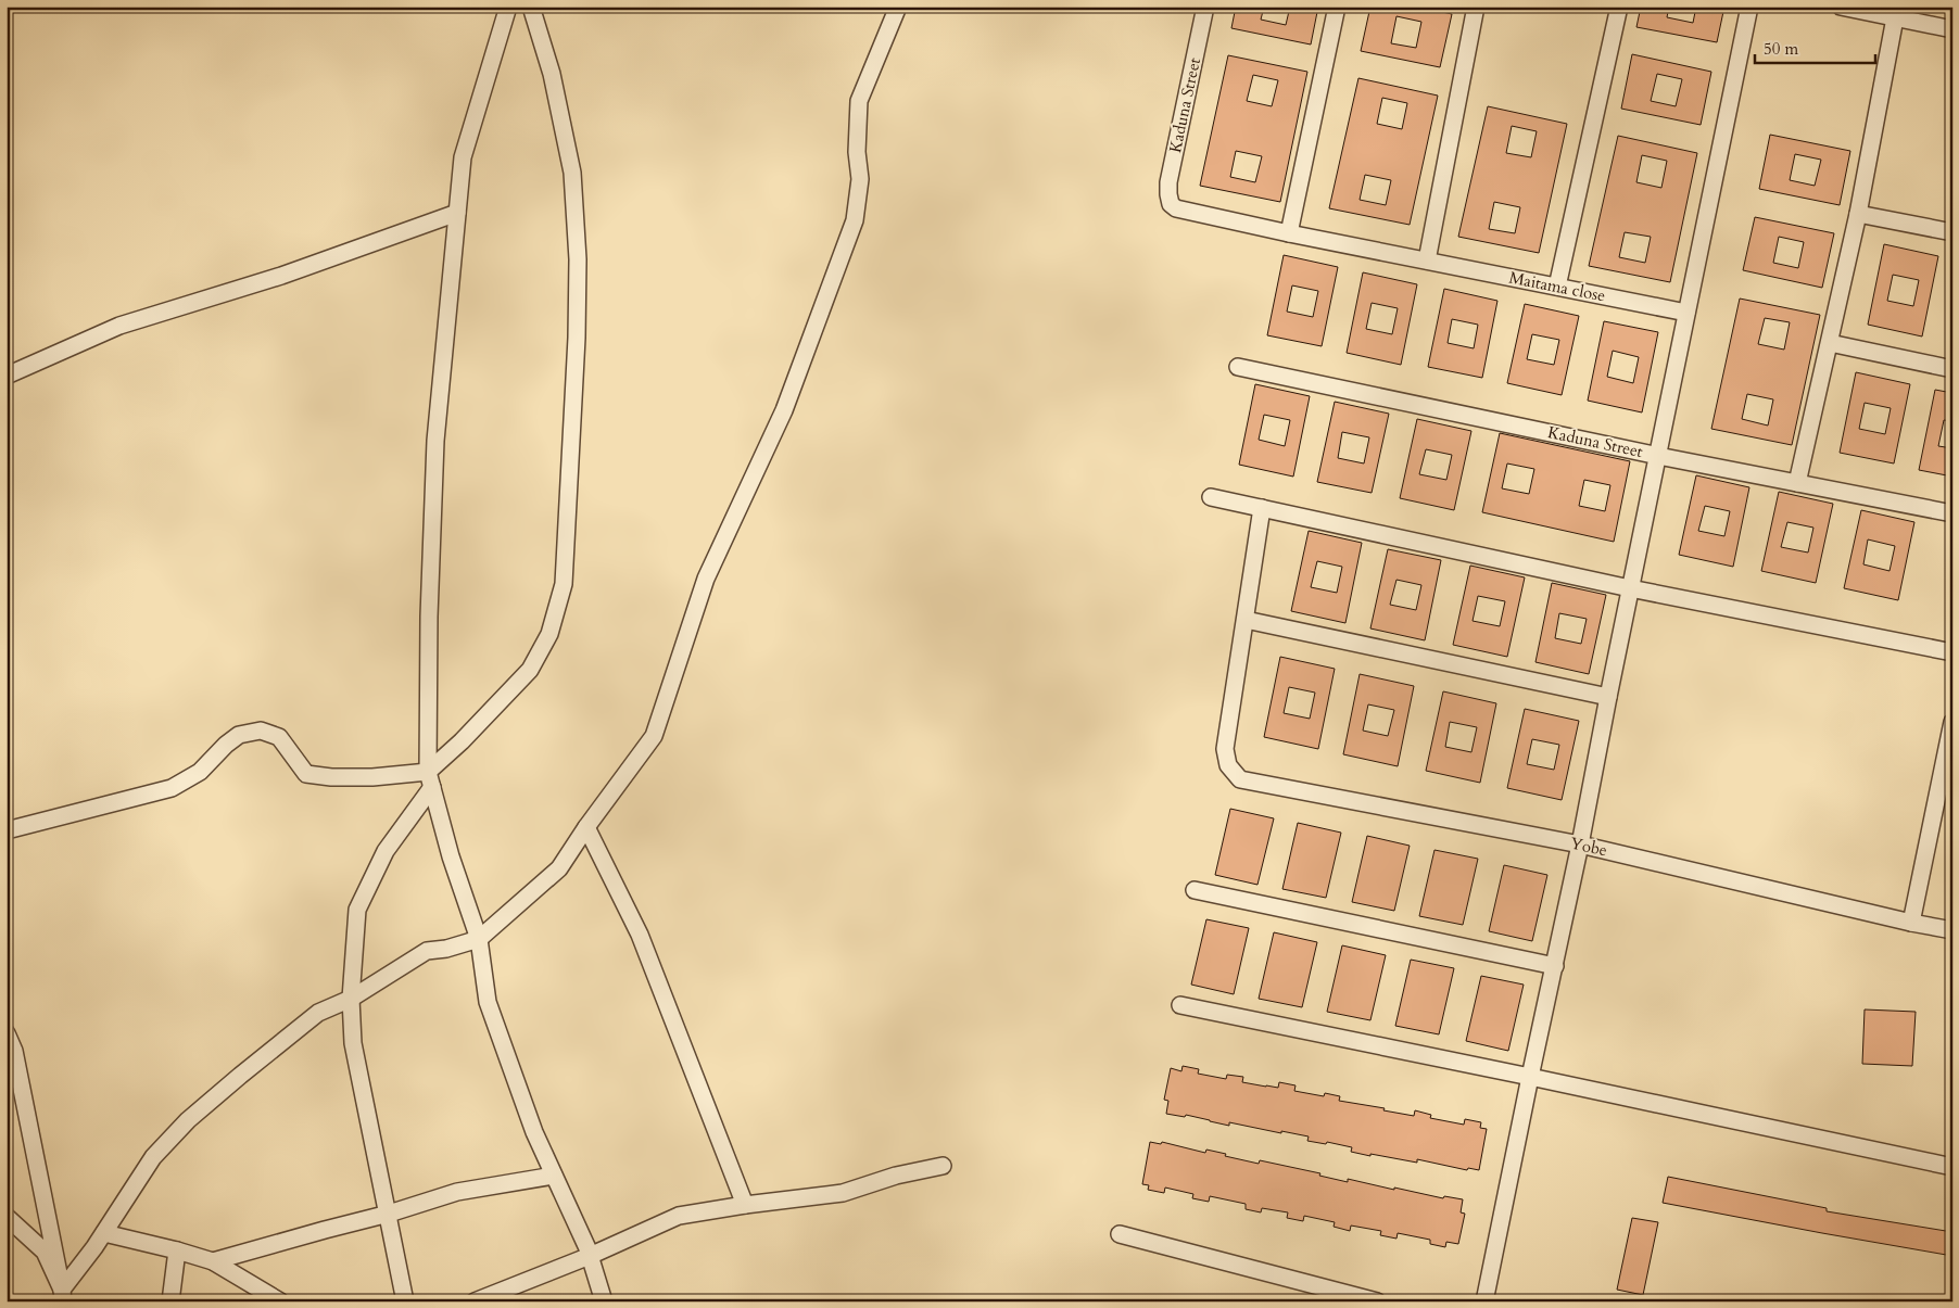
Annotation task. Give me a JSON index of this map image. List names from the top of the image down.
{
  "streets": {
    "street": ["Kaduna Street", "Maitama close", "Yobe"]
  },
  "crossings": [
    ["Kaduna Street", "Maitama close"]
  ],
  "scale_bar": "50 m"
}
